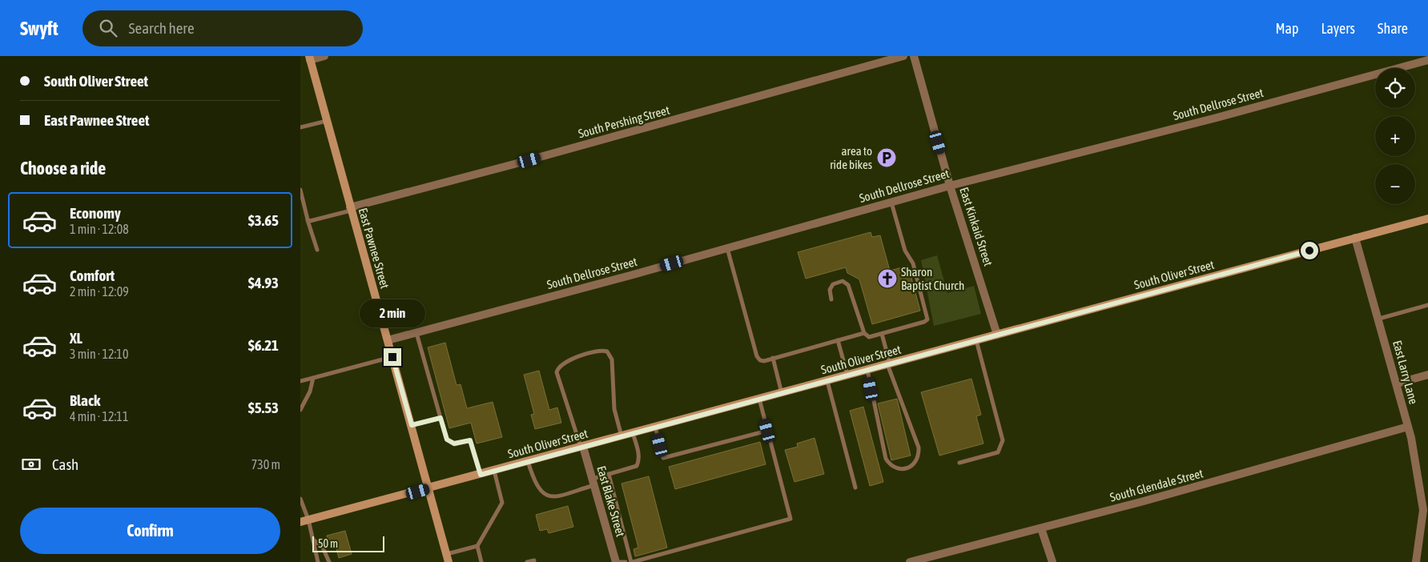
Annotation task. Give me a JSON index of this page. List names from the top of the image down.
{
  "streets": {
    "main road": ["East Pawnee Street", "South Oliver Street"],
    "street": [
      "South Dellrose Street",
      "South Pershing Street",
      "East Kinkaid Street",
      "East Larry Lane",
      "South Glendale Street",
      "East Blake Street"
    ]
  },
  "crossings": [
    ["South Dellrose Street", "East Kinkaid Street"],
    ["South Dellrose Street", "East Pawnee Street"],
    ["South Pershing Street", "East Pawnee Street"],
    ["East Kinkaid Street", "South Oliver Street"],
    ["East Pawnee Street", "South Oliver Street"],
    ["South Oliver Street", "East Larry Lane"],
    ["South Oliver Street", "East Blake Street"],
    ["East Larry Lane", "South Glendale Street"]
  ],
  "places": {
    "parking": ["area to ride bikes"],
    "church": ["Sharon Baptist Church"]
  },
  "scale_bar": "50 m",
  "page": {
    "header": "Swyft",
    "search": "Search here",
    "nav": ["Map", "Layers", "Share"],
    "banner": ["South Oliver Street", "East Pawnee Street"],
    "map_buttons": ["+", "−"],
    "heading": "Choose a ride",
    "list": [
      {
        "name": "Economy",
        "note": "1 min · 12:08",
        "value": "$3.65"
      },
      {
        "name": "Comfort",
        "note": "2 min · 12:09",
        "value": "$4.93"
      },
      {
        "name": "XL",
        "note": "3 min · 12:10",
        "value": "$6.21"
      },
      {
        "name": "Black",
        "note": "4 min · 12:11",
        "value": "$5.53"
      }
    ],
    "bubble": "2 min",
    "pay": ["Cash", "730 m"],
    "buttons": "Confirm",
    "scale": "50 m"
  }
}
